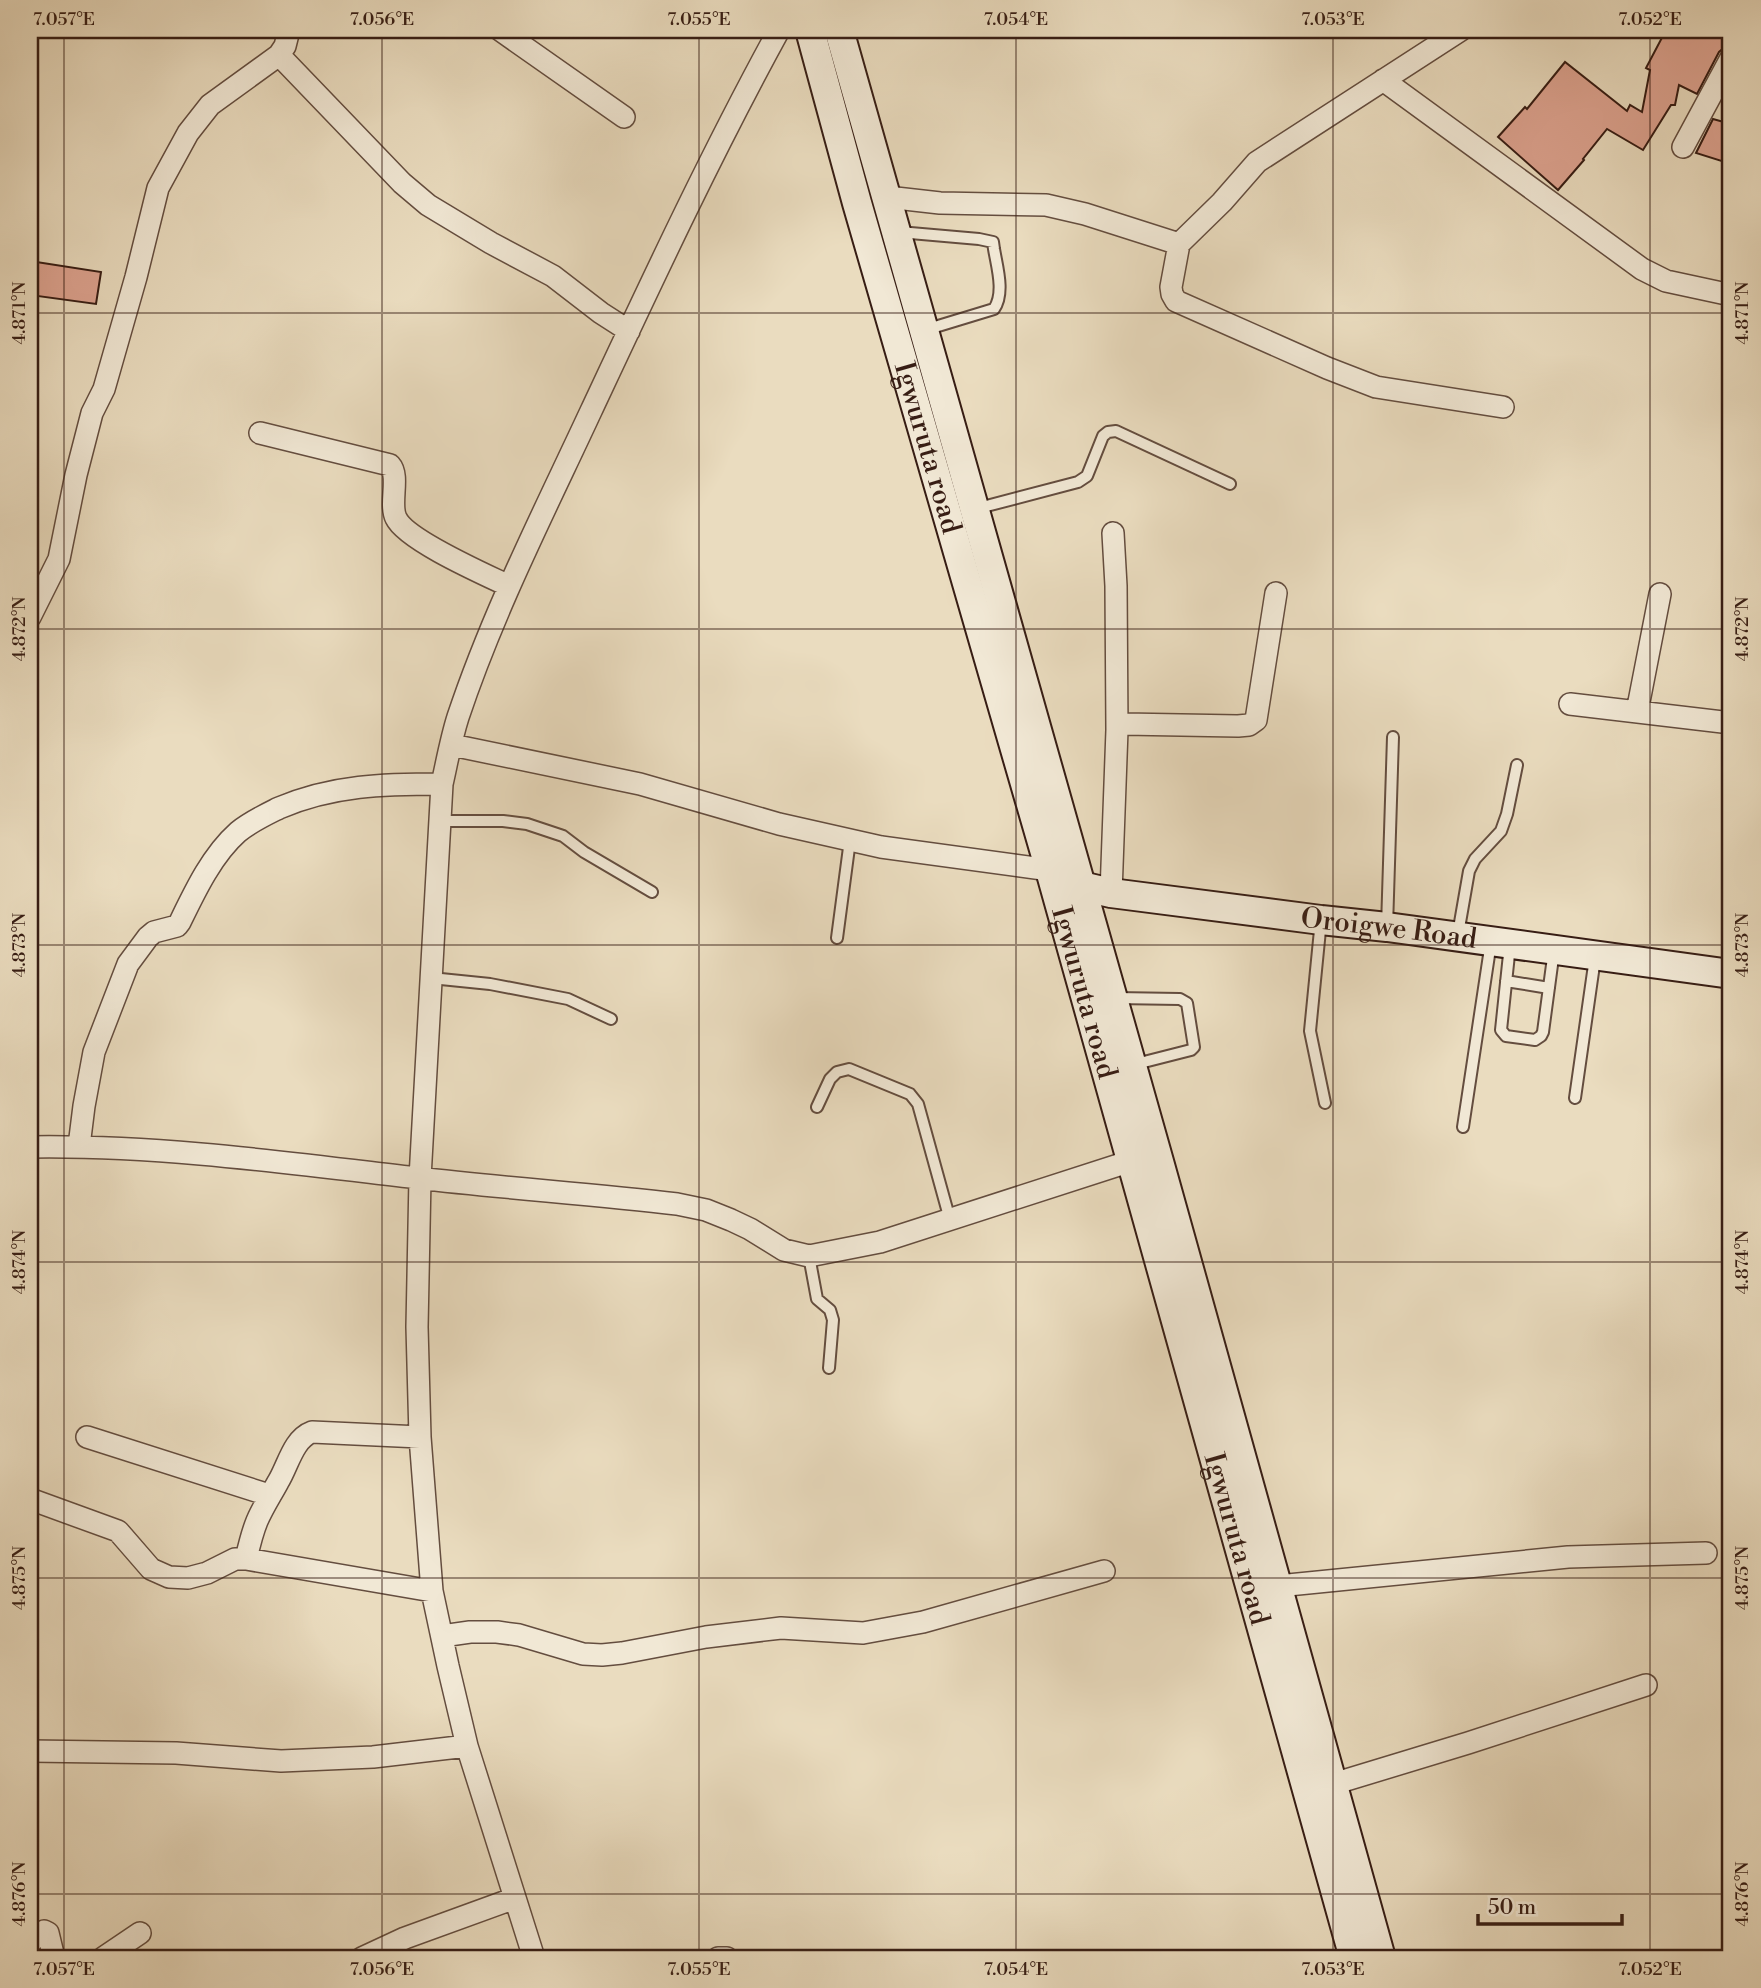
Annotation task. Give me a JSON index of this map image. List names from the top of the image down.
{
  "streets": {
    "main road": ["Igwuruta road", "Oroigwe Road"]
  },
  "crossings": [
    ["Igwuruta road", "Oroigwe Road"]
  ],
  "scale_bar": "50 m",
  "coordinates": [
    "7.057°E",
    "7.056°E",
    "7.055°E",
    "7.054°E",
    "7.053°E",
    "7.052°E",
    "4.871°N",
    "4.872°N",
    "4.873°N",
    "4.874°N",
    "4.875°N",
    "4.876°N"
  ]
}
